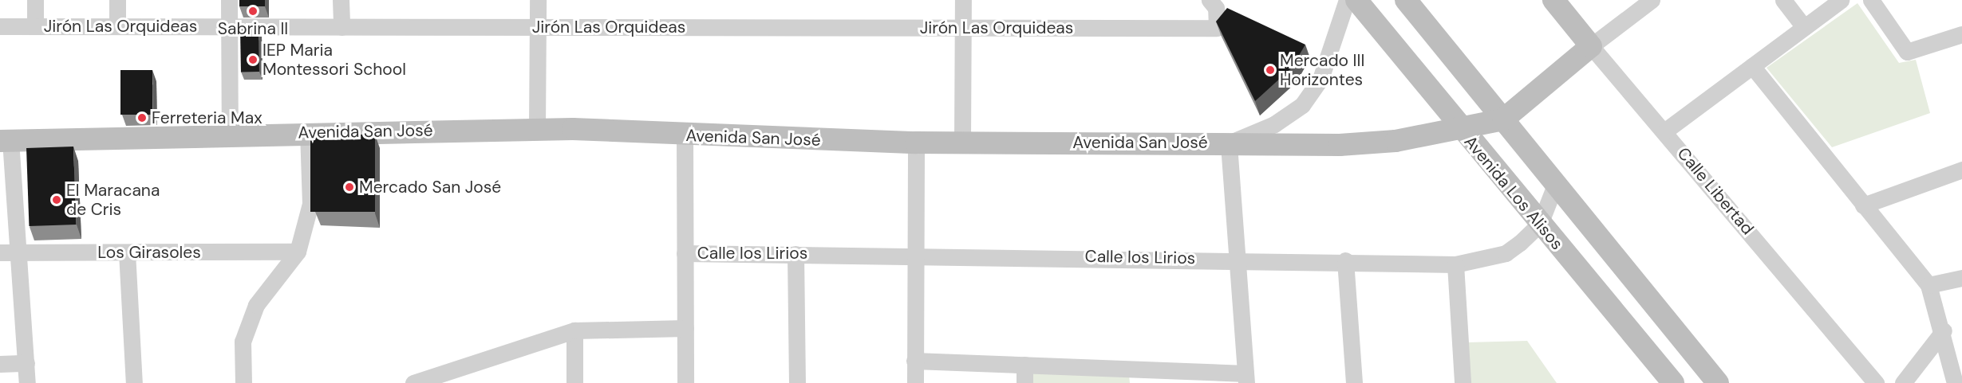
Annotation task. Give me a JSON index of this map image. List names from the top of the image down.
{
  "streets": {
    "street": [
      "Jirón Las Orquideas",
      "Avenida San José",
      "Calle Libertad",
      "Avenida Los Alisos",
      "Los Girasoles",
      "Calle los Lirios"
    ]
  },
  "crossings": [
    ["Avenida San José", "Avenida Los Alisos"],
    ["Avenida Los Alisos", "Calle los Lirios"]
  ],
  "places": [
    "Sabrina II",
    "IEP Maria Montessori School",
    "Mercado III Horizontes",
    "Ferreteria Max",
    "Mercado San José",
    "El Maracana de Cris"
  ]
}
